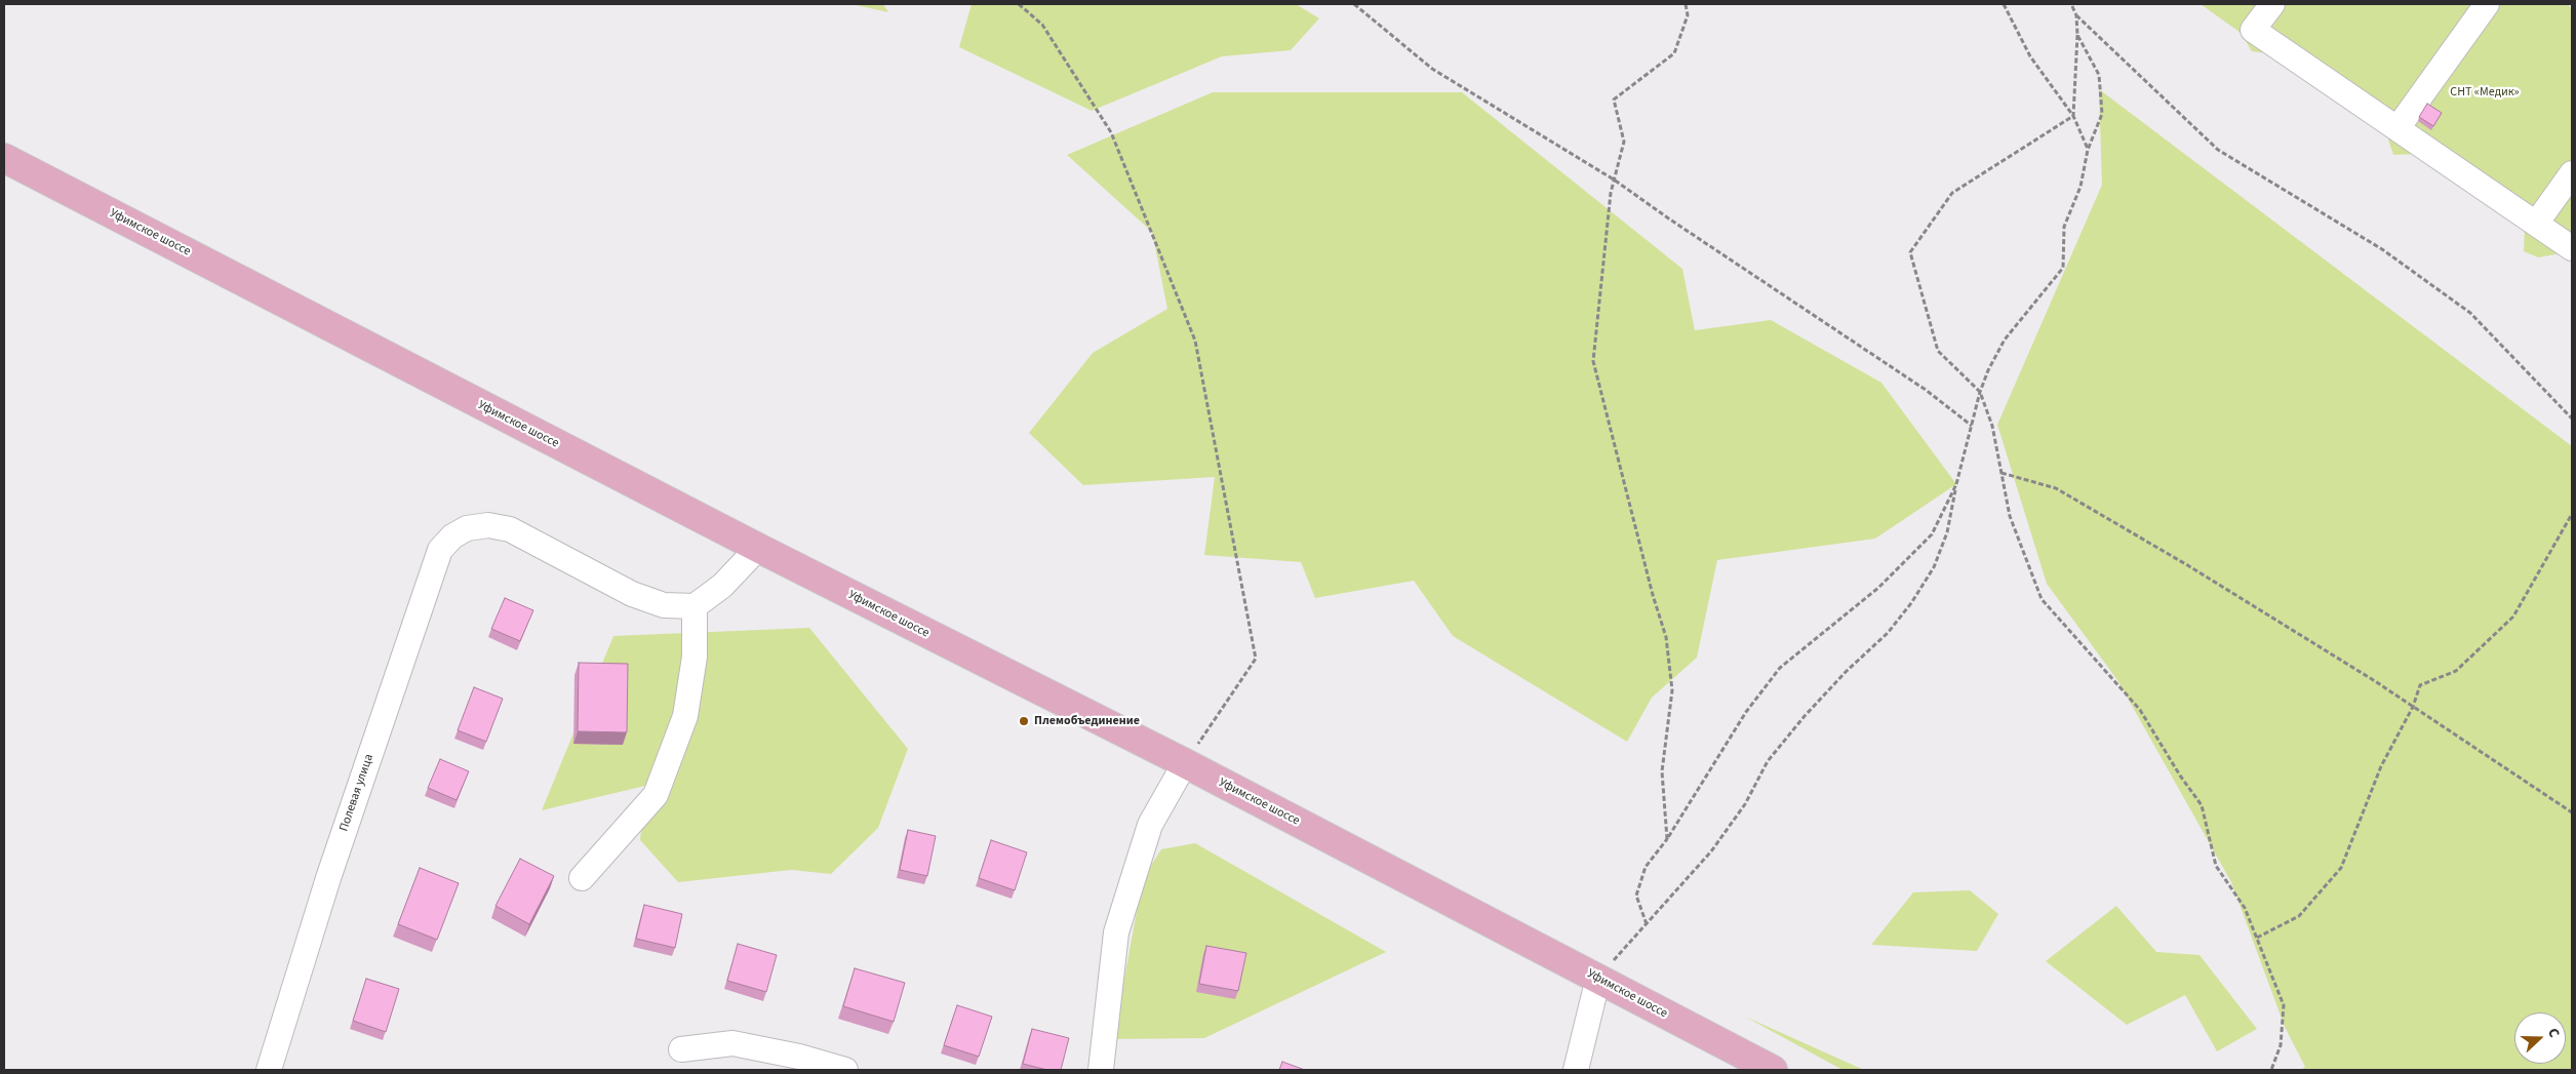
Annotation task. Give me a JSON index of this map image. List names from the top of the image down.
{
  "streets": {
    "main road": ["Уфимское шоссе"],
    "street": ["Полевая улица"]
  },
  "parks": ["СНТ «Медик»"],
  "places": ["Племобъединение"],
  "north": "right"
}
